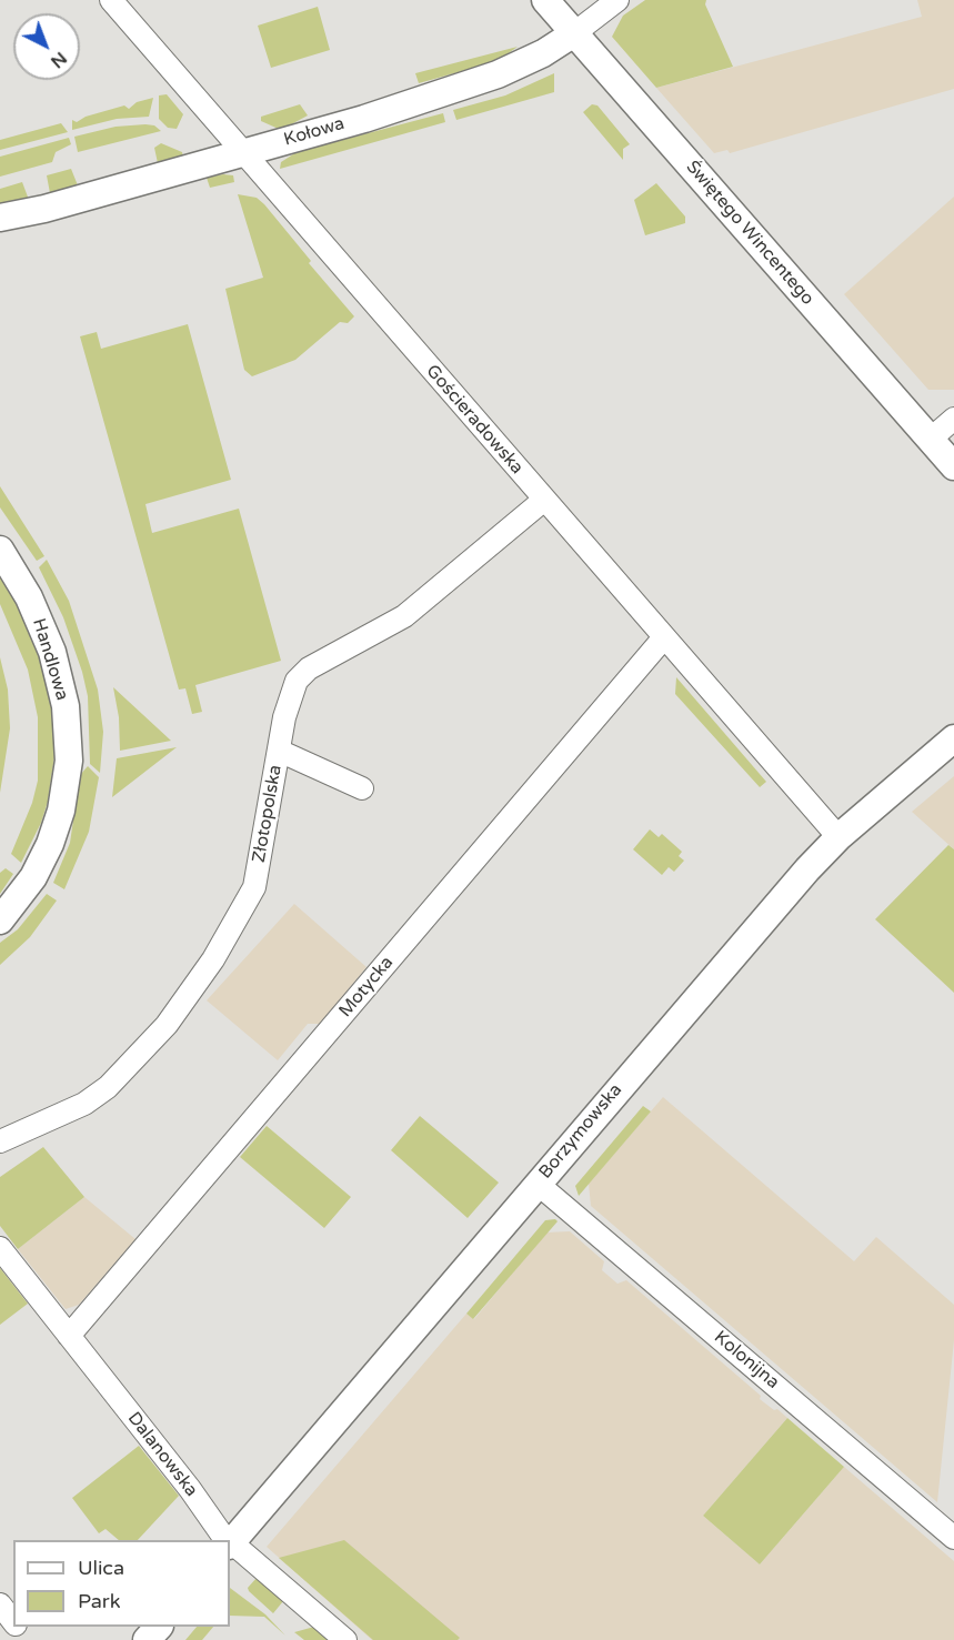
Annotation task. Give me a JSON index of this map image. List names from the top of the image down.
{
  "streets": {
    "street": [
      "Kołowa",
      "Świętego Wincentego",
      "Gościeradowska",
      "Handlowa",
      "Złotopolska",
      "Motycka",
      "Borzymowska",
      "Kolonijna",
      "Dalanowska"
    ]
  },
  "crossings": [
    ["Kołowa", "Świętego Wincentego"],
    ["Kołowa", "Gościeradowska"],
    ["Gościeradowska", "Złotopolska"],
    ["Gościeradowska", "Motycka"],
    ["Gościeradowska", "Borzymowska"],
    ["Motycka", "Dalanowska"],
    ["Borzymowska", "Kolonijna"],
    ["Borzymowska", "Dalanowska"]
  ],
  "legend": ["Ulica", "Park"],
  "north": "bottom right"
}
